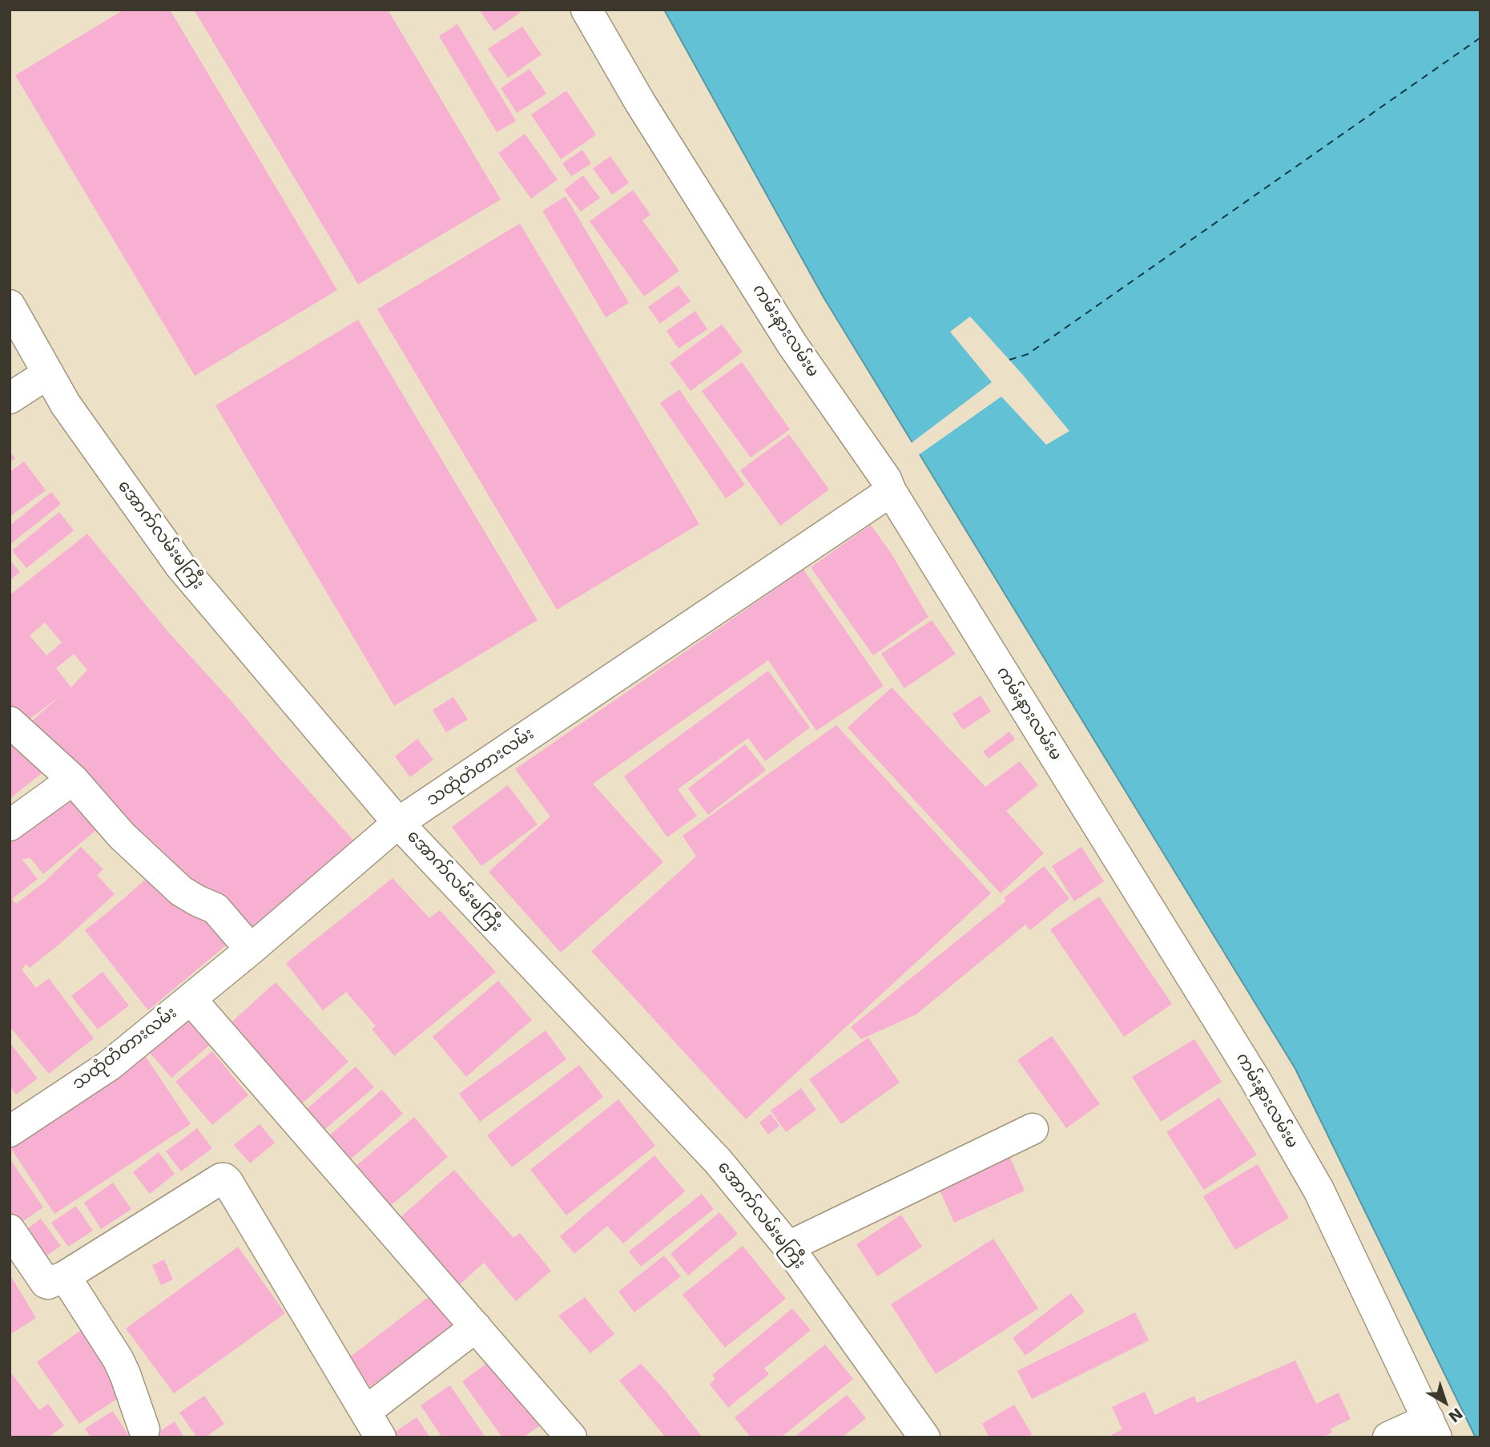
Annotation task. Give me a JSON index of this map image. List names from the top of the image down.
{
  "streets": {
    "main road": ["ကမ်းနားလမ်းမ", "အောက်လမ်းမကြီး", "သထုံတံတားလမ်း"]
  },
  "crossings": [
    ["ကမ်းနားလမ်းမ", "သထုံတံတားလမ်း"],
    ["အောက်လမ်းမကြီး", "သထုံတံတားလမ်း"]
  ],
  "north": "bottom right"
}
